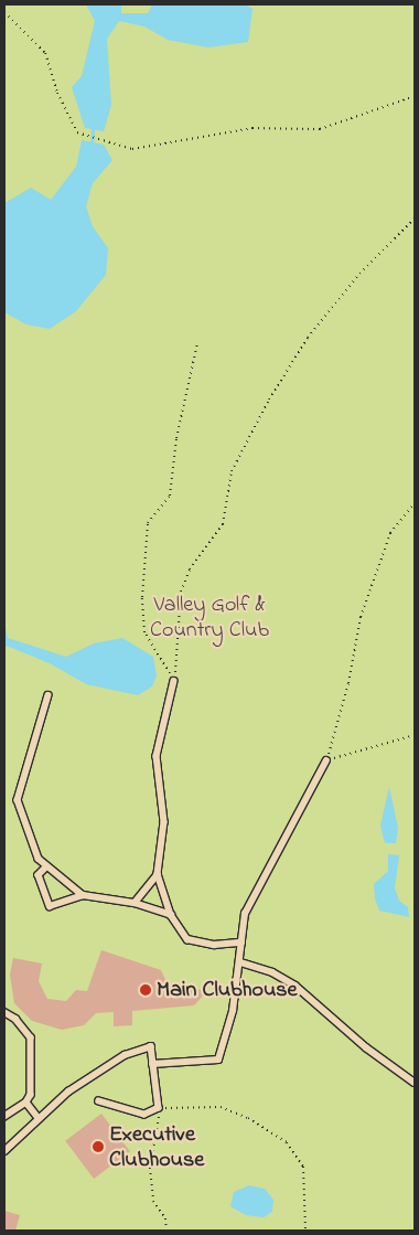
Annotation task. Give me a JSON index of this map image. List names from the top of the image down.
{
  "parks": ["Valley Golf & Country Club"],
  "places": ["Main Clubhouse", "Executive Clubhouse"]
}
